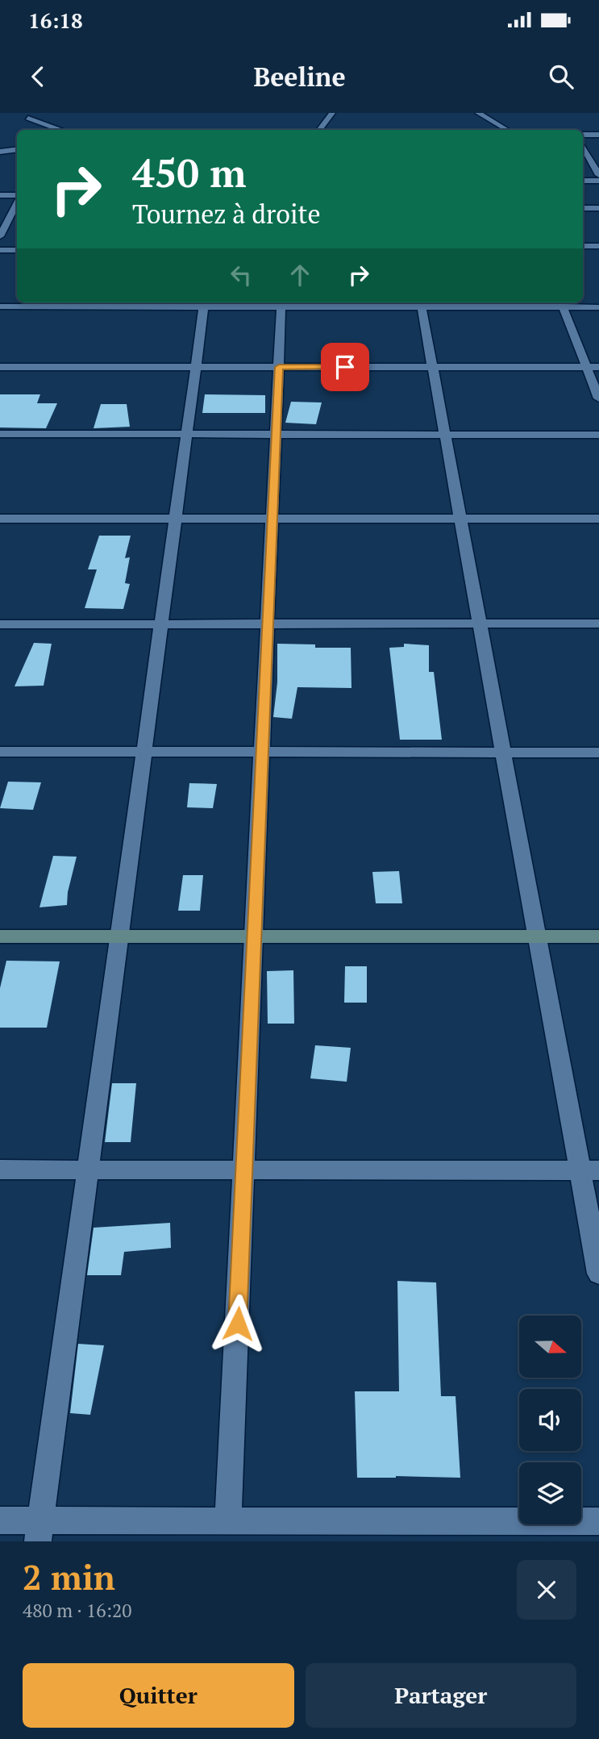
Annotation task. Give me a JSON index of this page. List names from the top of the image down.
{
  "north": "right",
  "page": {
    "status": "16:18",
    "header": "Beeline",
    "turn": ["450 m", "Tournez à droite"],
    "heading": ["2 min", "480 m · 16:20"],
    "buttons": ["Quitter", "Partager"]
  }
}
